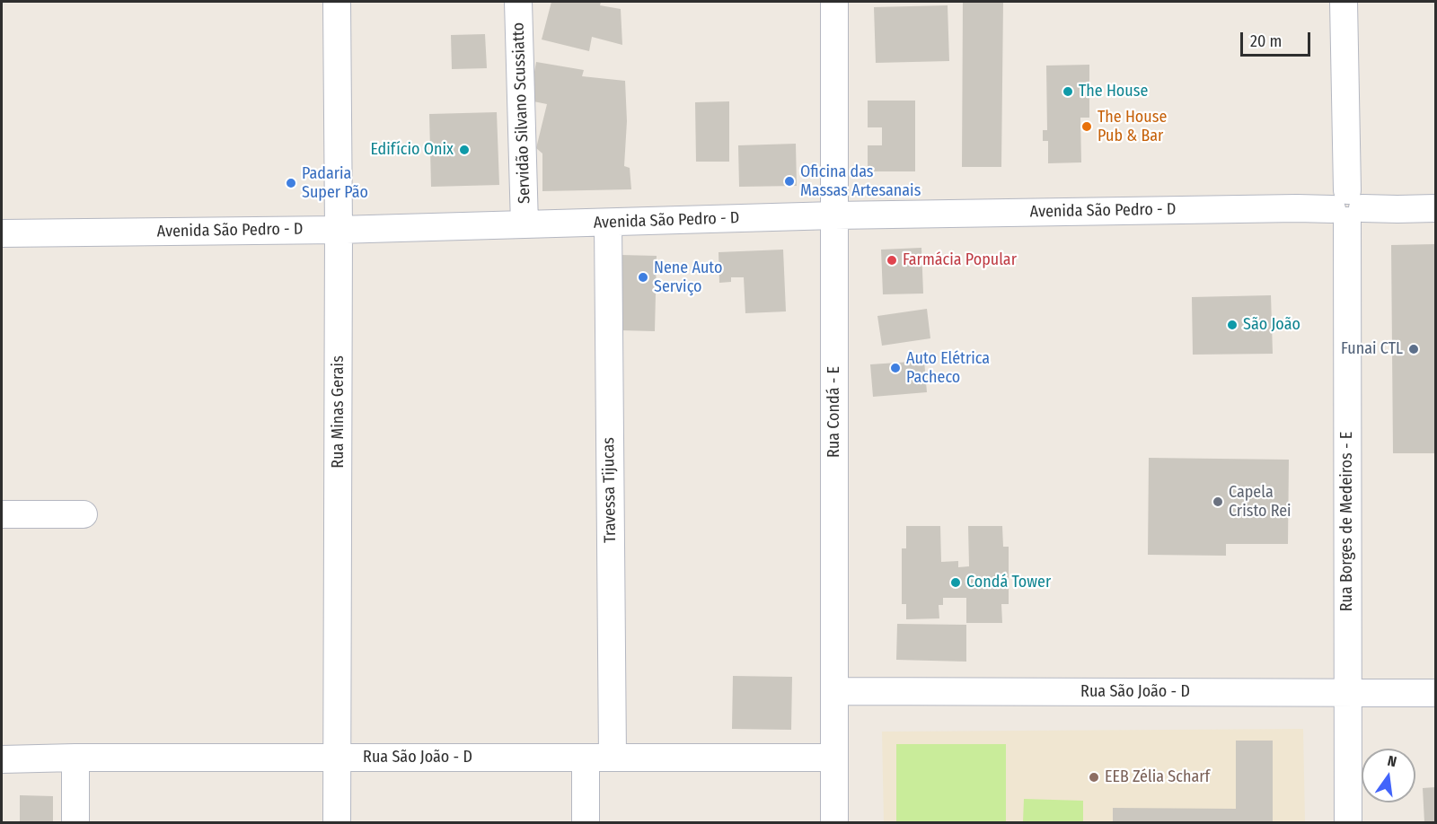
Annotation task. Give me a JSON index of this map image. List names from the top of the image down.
{
  "streets": {
    "street": [
      "Servidão Silvano Scussiatto",
      "Avenida São Pedro - D",
      "Rua Minas Gerais",
      "Rua Condá - E",
      "Travessa Tijucas",
      "Rua Borges de Medeiros - E",
      "Rua São João - D"
    ]
  },
  "crossings": [
    ["Servidão Silvano Scussiatto", "Avenida São Pedro - D"],
    ["Avenida São Pedro - D", "Rua Minas Gerais"],
    ["Avenida São Pedro - D", "Rua Condá - E"],
    ["Avenida São Pedro - D", "Travessa Tijucas"],
    ["Avenida São Pedro - D", "Rua Borges de Medeiros - E"],
    ["Rua Minas Gerais", "Rua São João - D"],
    ["Rua Condá - E", "Rua São João - D"],
    ["Travessa Tijucas", "Rua São João - D"],
    ["Rua Borges de Medeiros - E", "Rua São João - D"]
  ],
  "places": [
    "The House",
    "The House Pub & Bar",
    "Edifício Onix",
    "Oficina das Massas Artesanais",
    "Padaria Super Pão",
    "Farmácia Popular",
    "Nene Auto Serviço",
    "São João",
    "Funai CTL",
    "Auto Elétrica Pacheco",
    "Capela Cristo Rei",
    "Condá Tower",
    "EEB Zélia Scharf"
  ],
  "scale_bar": "20 m",
  "north": "top"
}
